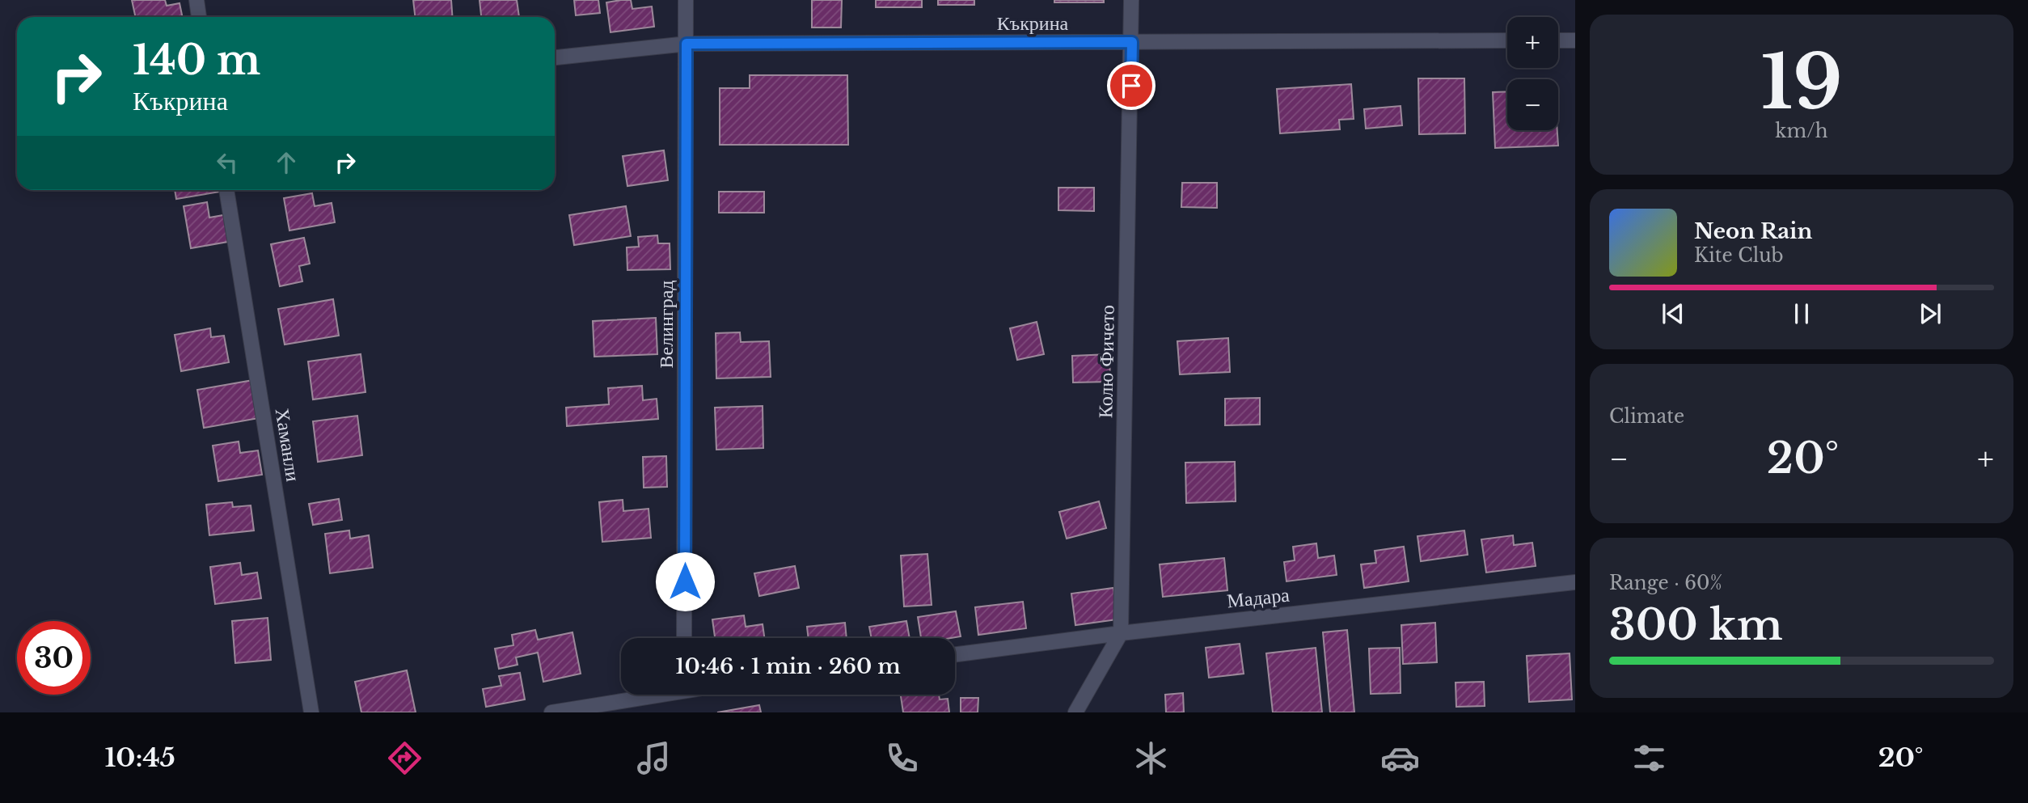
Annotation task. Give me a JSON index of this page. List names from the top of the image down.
{
  "streets": {
    "street": [
      "Къкрина",
      "Велинград",
      "Колю Фичето",
      "Хаманли",
      "Мадара"
    ]
  },
  "crossings": [
    ["Къкрина", "Велинград"],
    ["Къкрина", "Колю Фичето"],
    ["Колю Фичето", "Мадара"]
  ],
  "page": {
    "tile": [
      ["19", "km/h"],
      "Climate",
      ["Range · 60%", "300 km"]
    ],
    "map_buttons": ["+", "−"],
    "turn": ["140 m", "Къкрина"],
    "song": ["Neon Rain", "Kite Club"],
    "heat": ["−", "20°", "+"],
    "limit": "30",
    "trip": "10:46 · 1 min · 260 m",
    "tabs": ["10:45", "20°"]
  }
}
